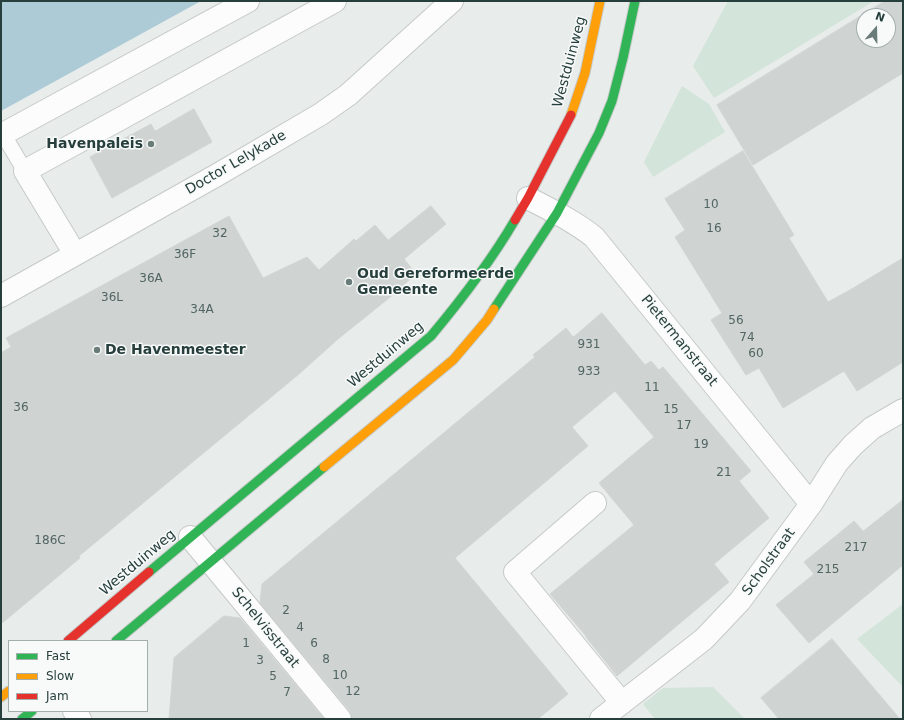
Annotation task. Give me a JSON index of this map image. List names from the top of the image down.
{
  "streets": {
    "main road": ["Westduinweg"],
    "street": [
      "Doctor Lelykade",
      "Pietermanstraat",
      "Scholstraat",
      "Schelvisstraat"
    ]
  },
  "crossings": [
    ["Westduinweg", "Pietermanstraat"],
    ["Westduinweg", "Schelvisstraat"],
    ["Pietermanstraat", "Scholstraat"]
  ],
  "places": ["Havenpaleis", "Oud Gereformeerde Gemeente", "De Havenmeester"],
  "house_numbers": [
    "10",
    "16",
    "32",
    "36F",
    "36A",
    "36L",
    "34A",
    "56",
    "74",
    "931",
    "60",
    "933",
    "11",
    "36",
    "15",
    "17",
    "19",
    "21",
    "186C",
    "217",
    "215",
    "2",
    "4",
    "1",
    "6",
    "8",
    "3",
    "10",
    "5",
    "12",
    "7"
  ],
  "legend": ["Fast", "Slow", "Jam"],
  "north": "top"
}
